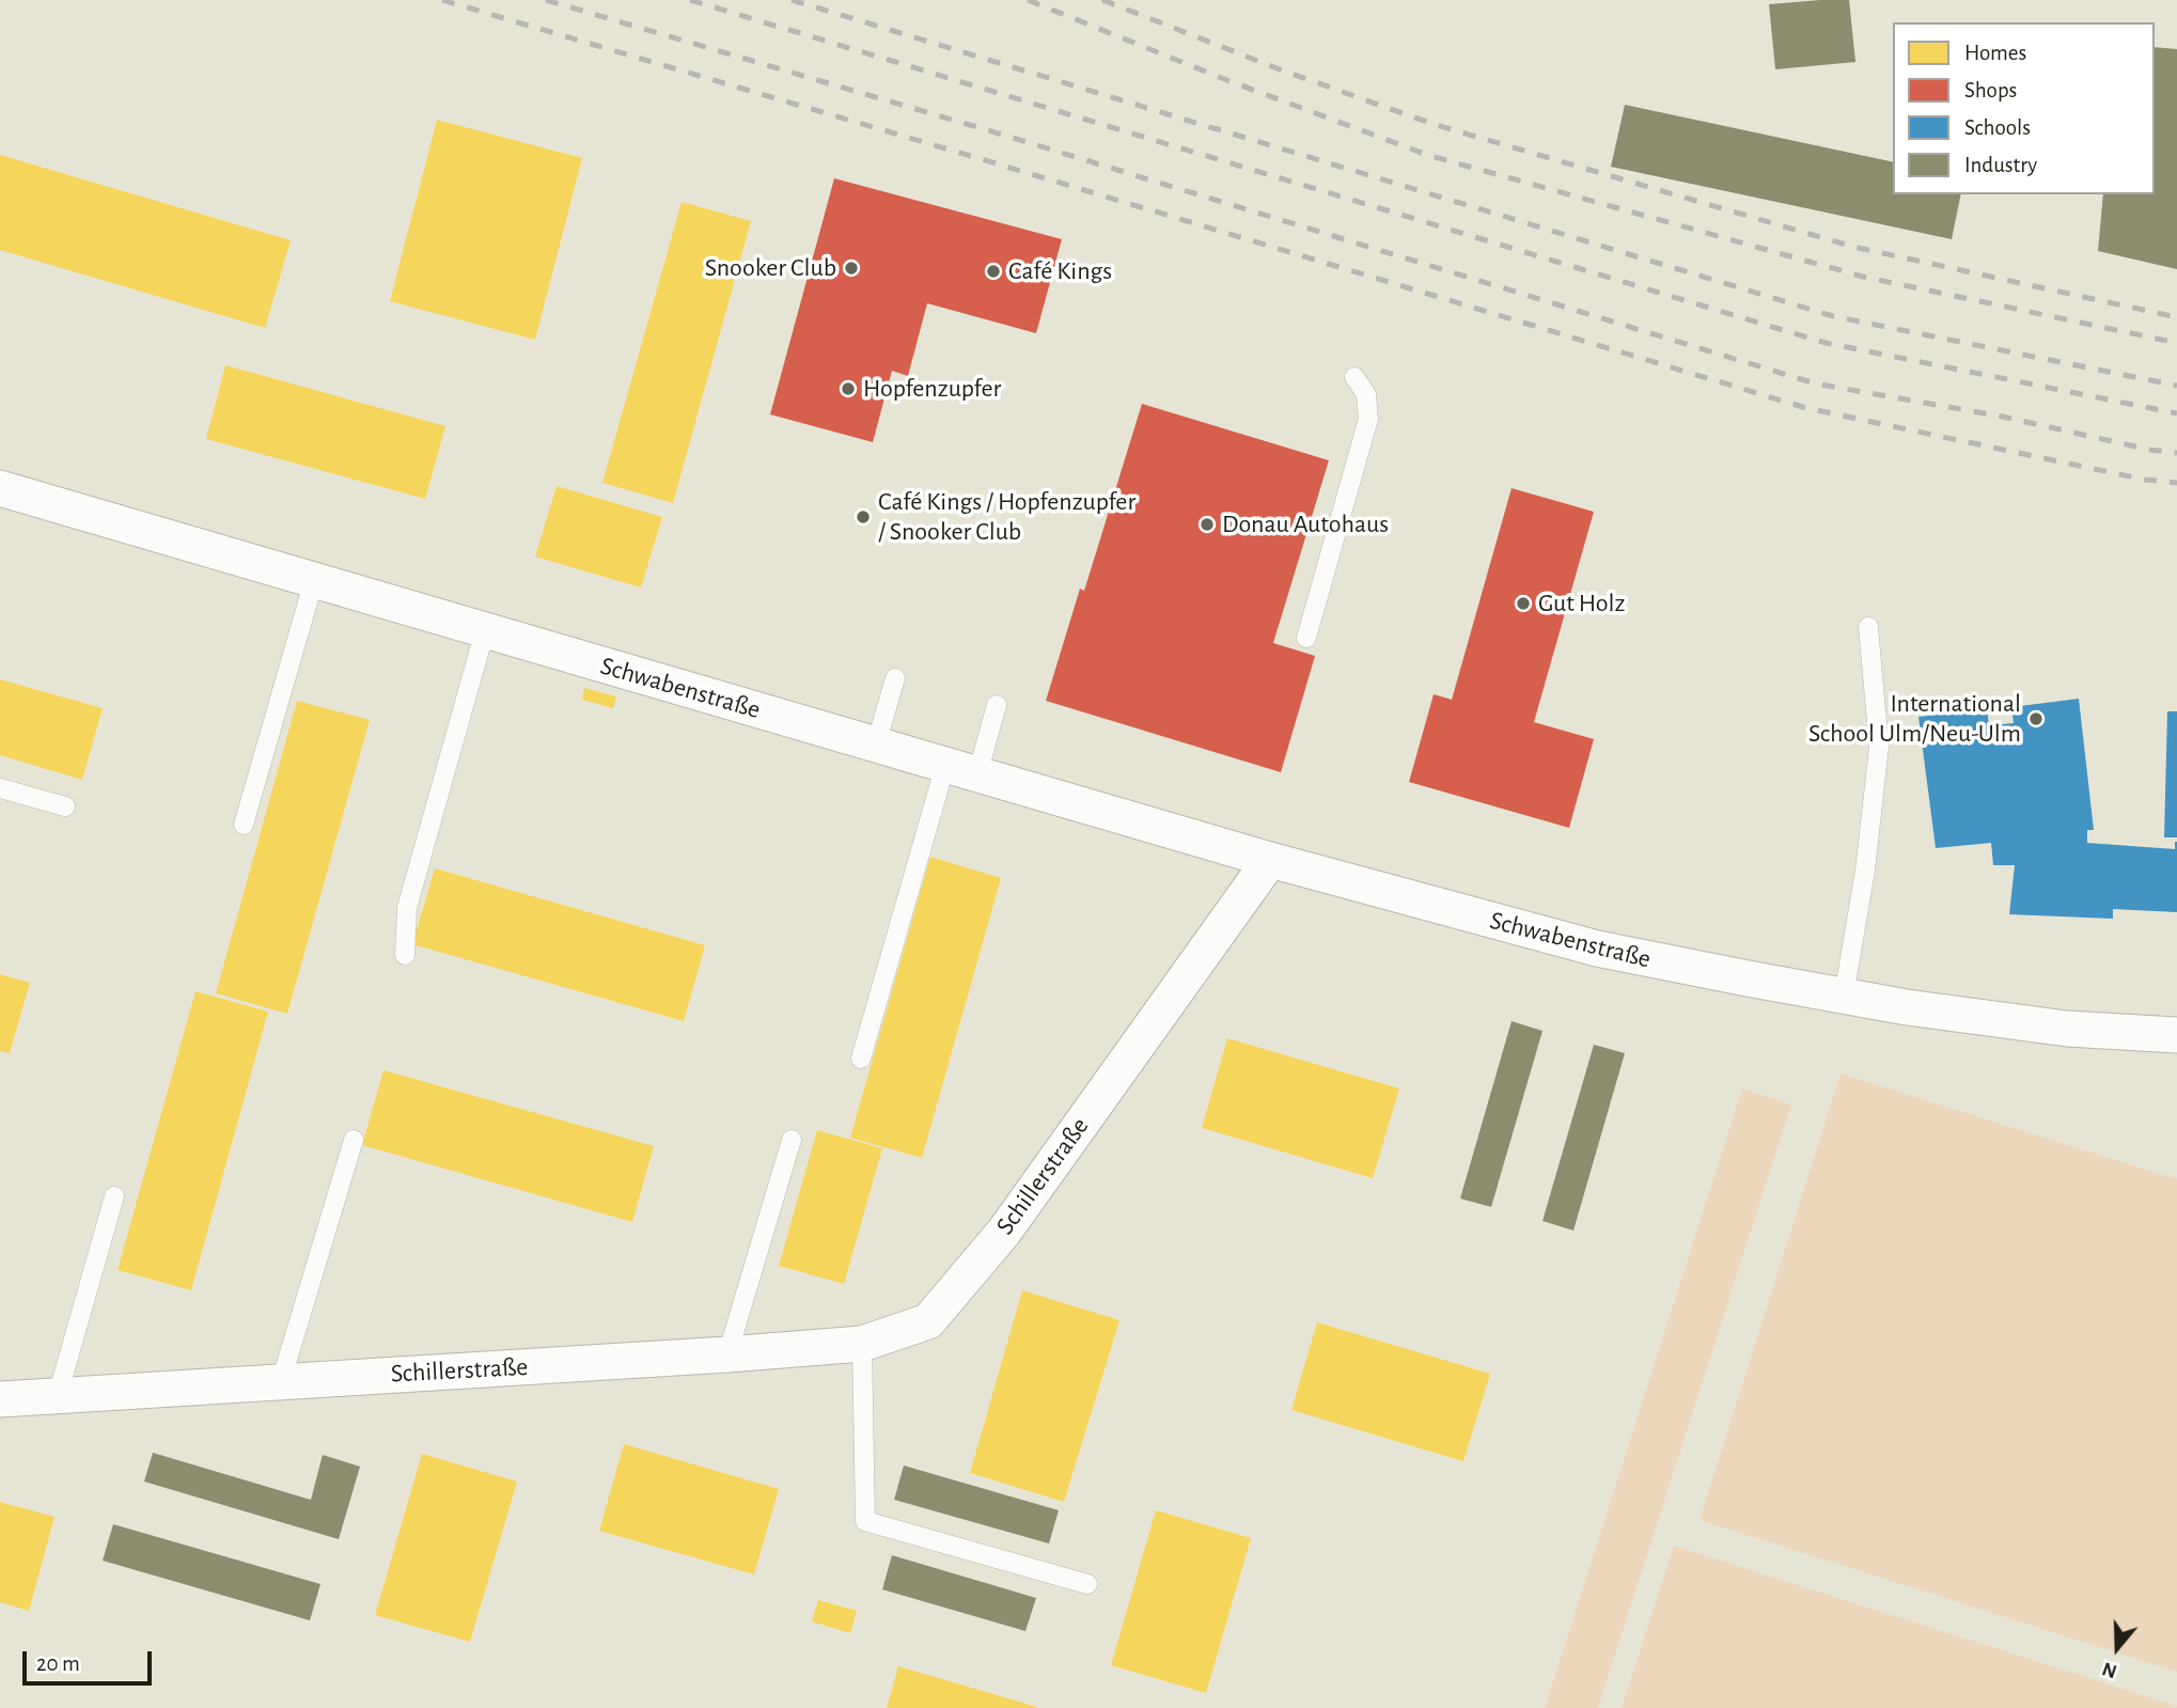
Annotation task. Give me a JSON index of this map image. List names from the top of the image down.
{
  "streets": {
    "street": ["Schwabenstraße", "Schillerstraße"]
  },
  "crossings": [
    ["Schwabenstraße", "Schillerstraße"]
  ],
  "places": [
    "Snooker Club",
    "Café Kings",
    "Hopfenzupfer",
    "Café Kings / Hopfenzupfer / Snooker Club",
    "Donau Autohaus",
    "Gut Holz",
    "International School Ulm/Neu-Ulm"
  ],
  "legend": [
    "Homes",
    "Shops",
    "Schools",
    "Industry"
  ],
  "scale_bar": "20 m",
  "north": "bottom"
}
